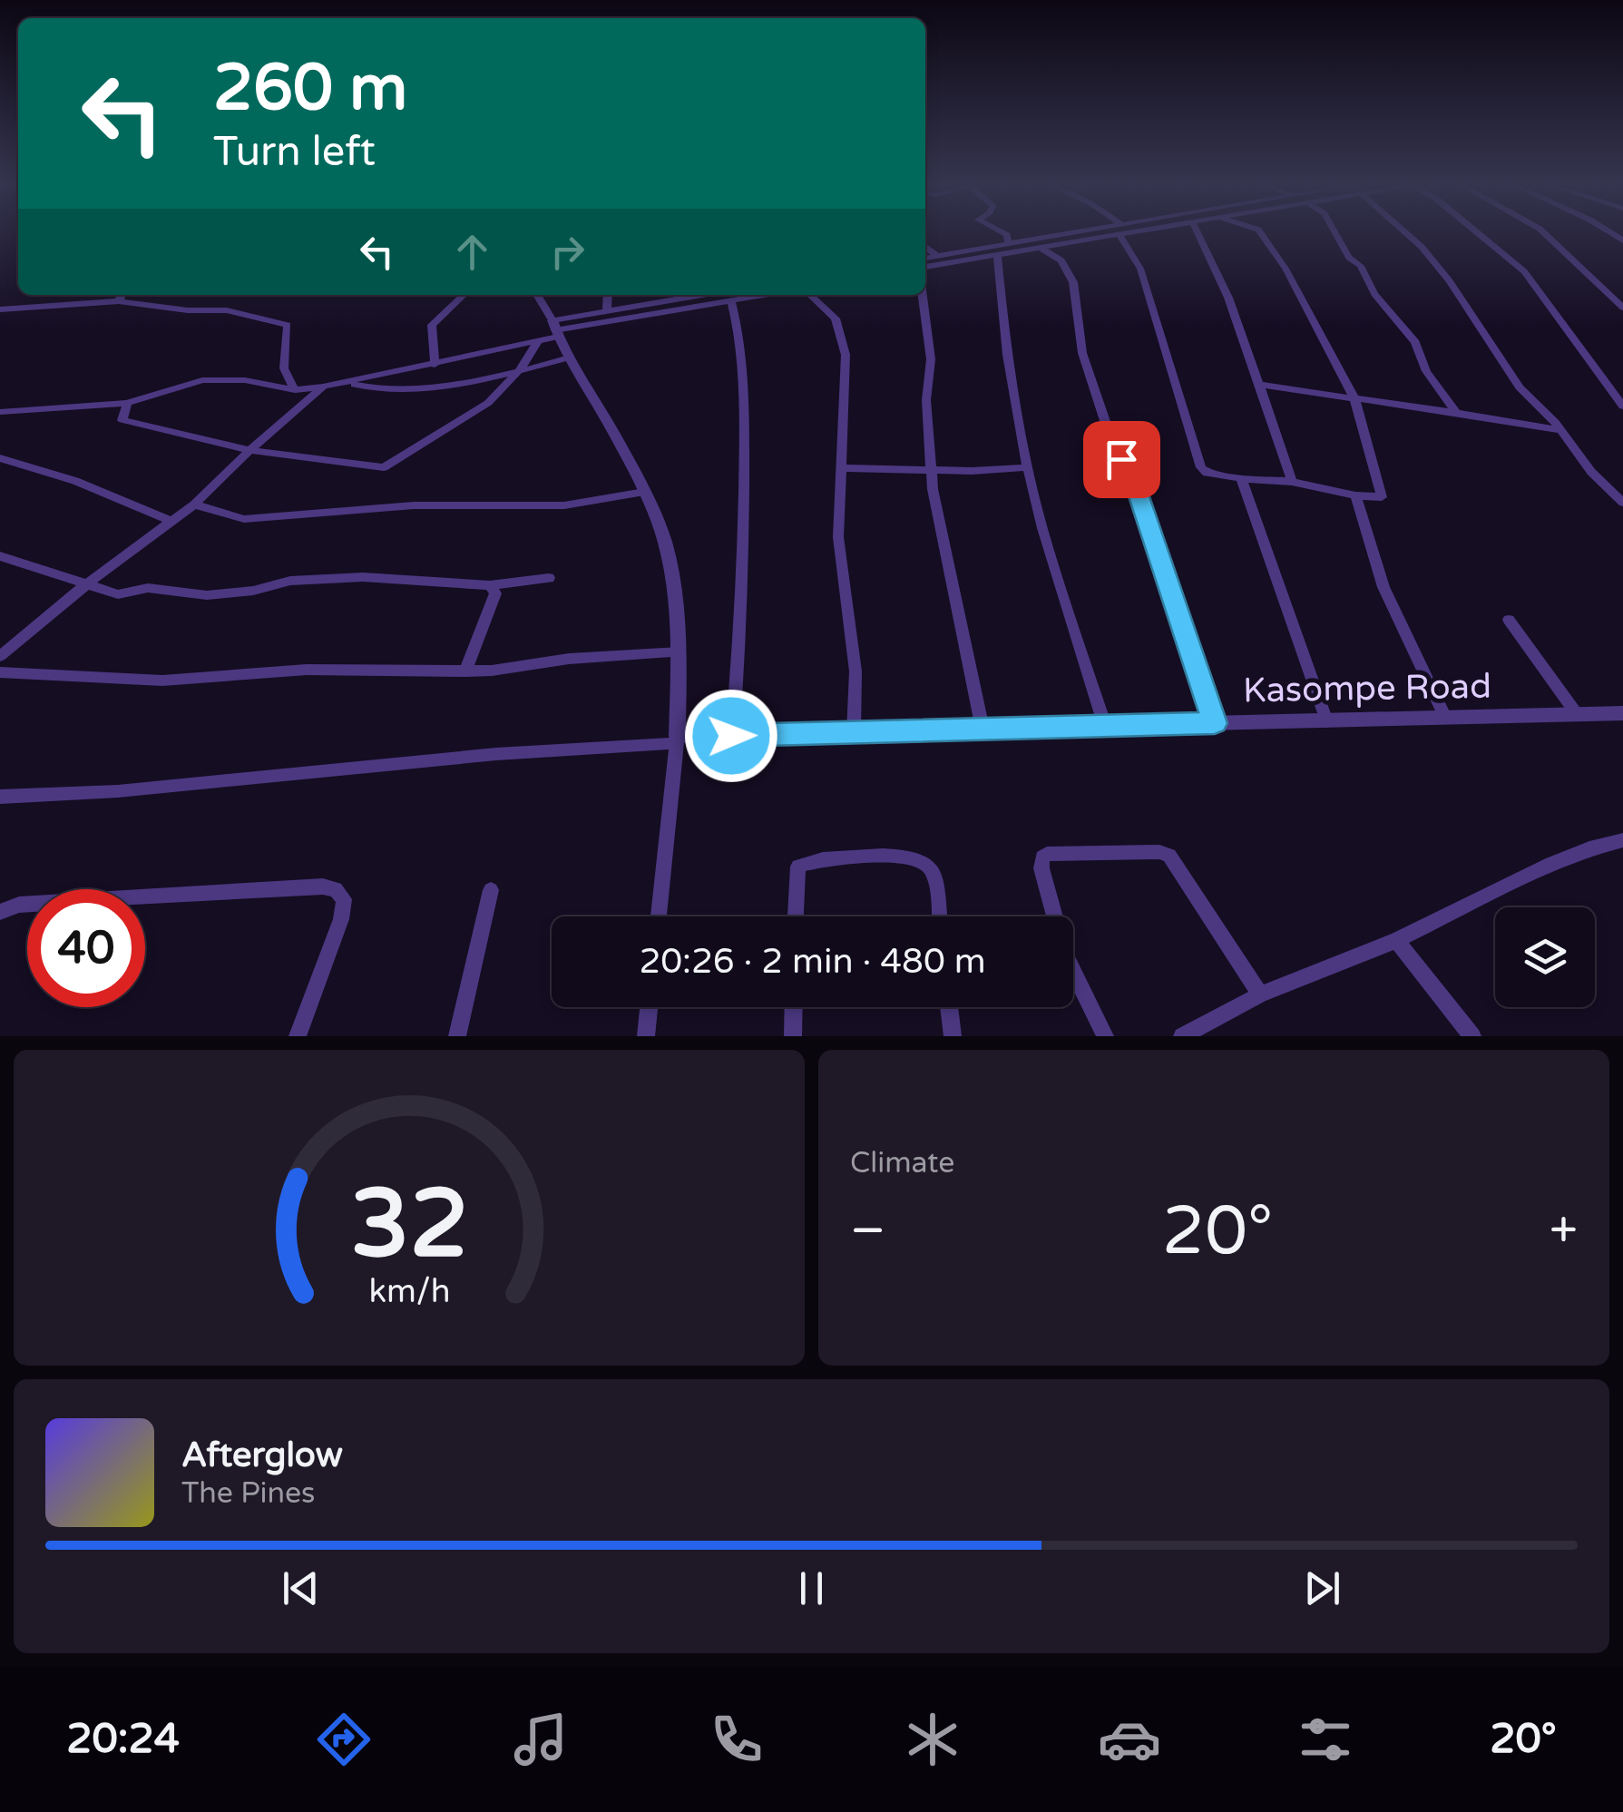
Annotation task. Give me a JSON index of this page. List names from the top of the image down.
{
  "streets": {
    "street": ["Kasompe Road"]
  },
  "page": {
    "turn": ["260 m", "Turn left"],
    "limit": "40",
    "trip": "20:26 · 2 min · 480 m",
    "tile": "Climate",
    "heat": ["−", "20°", "+"],
    "song": ["Afterglow", "The Pines"],
    "tabs": ["20:24", "20°"],
    "gauge": ["32", "km/h"]
  }
}
